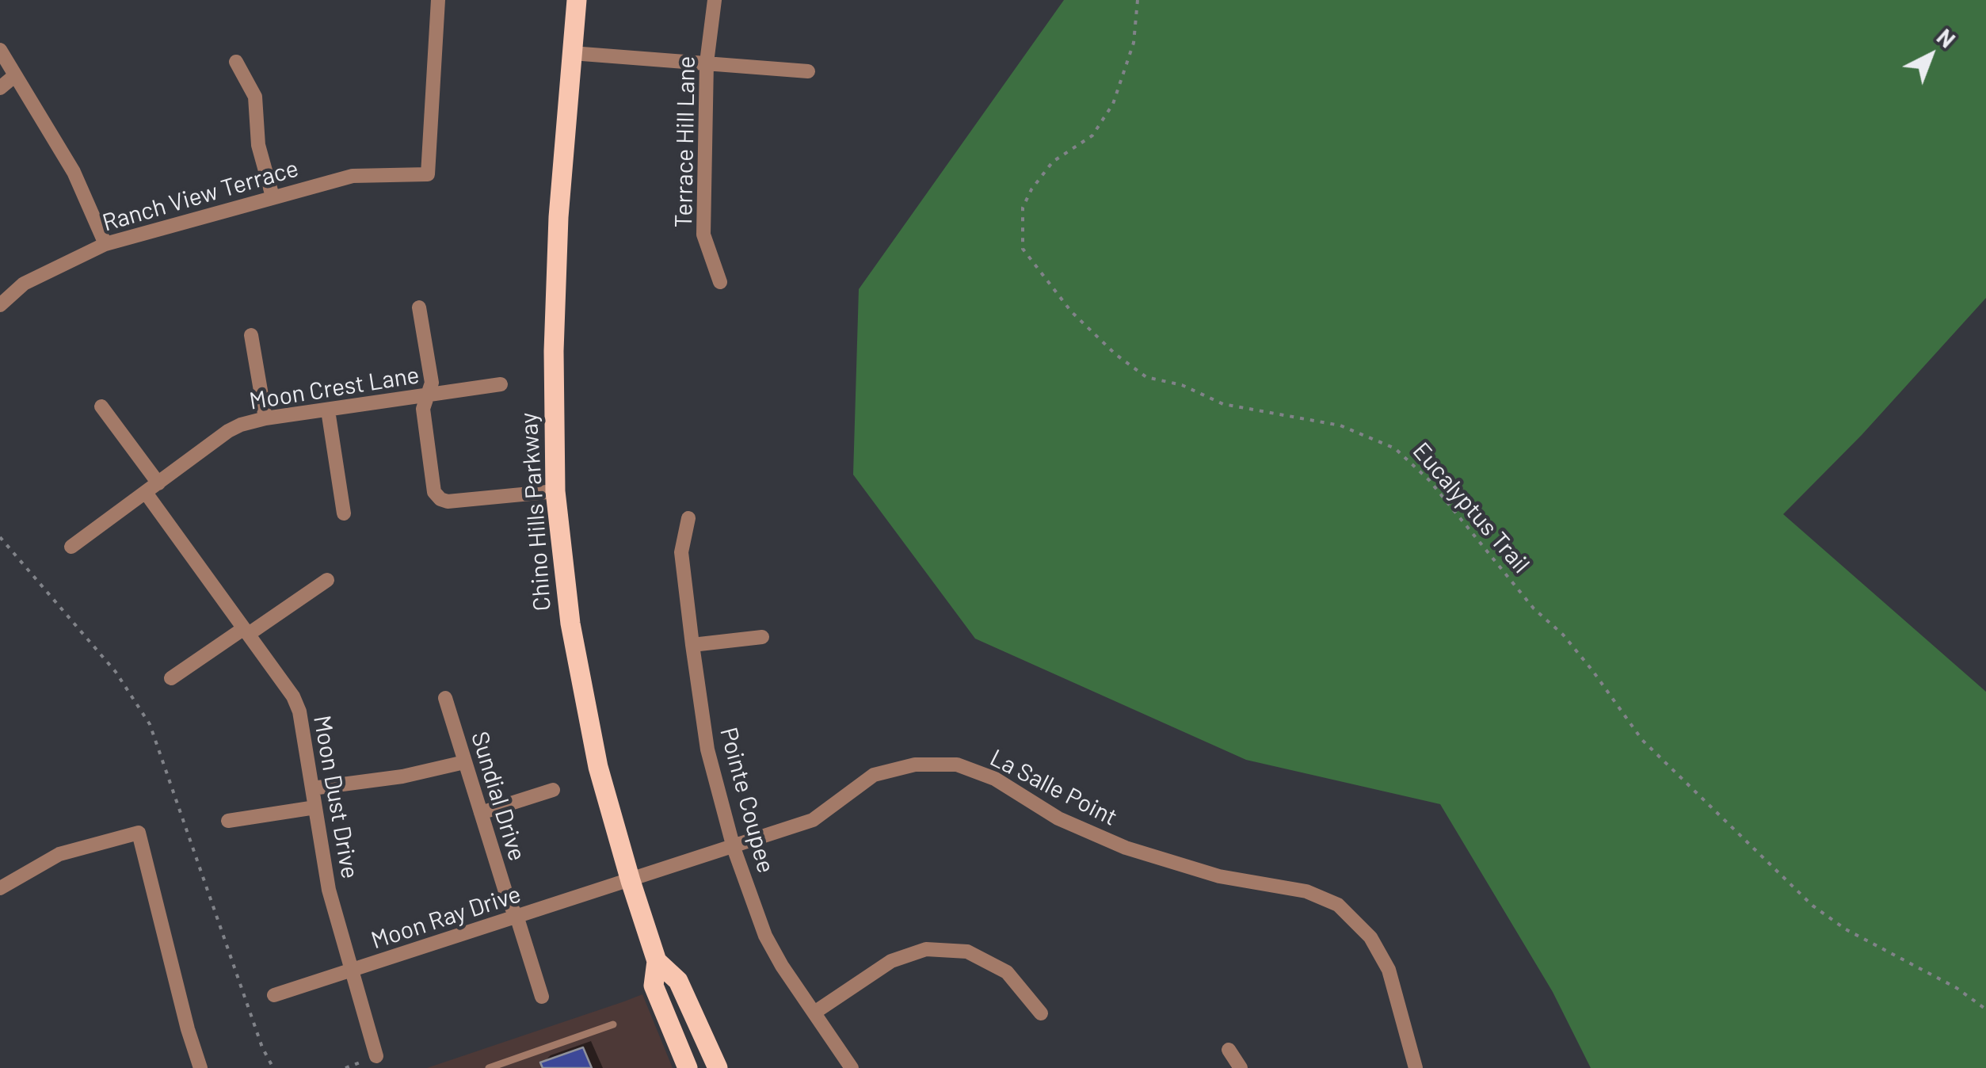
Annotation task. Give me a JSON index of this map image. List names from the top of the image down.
{
  "streets": {
    "main road": ["Chino Hills Parkway"],
    "street": [
      "Terrace Hill Lane",
      "Ranch View Terrace",
      "Moon Crest Lane",
      "La Salle Point",
      "Sundial Drive",
      "Moon Dust Drive",
      "Pointe Coupee",
      "Moon Ray Drive"
    ],
    "path": ["Eucalyptus Trail"]
  },
  "crossings": [
    ["Moon Crest Lane", "Moon Dust Drive"],
    ["Chino Hills Parkway", "La Salle Point"],
    ["Chino Hills Parkway", "Moon Ray Drive"],
    ["La Salle Point", "Pointe Coupee"],
    ["La Salle Point", "Moon Ray Drive"],
    ["Sundial Drive", "Moon Ray Drive"],
    ["Moon Dust Drive", "Moon Ray Drive"]
  ],
  "north": "top right"
}
